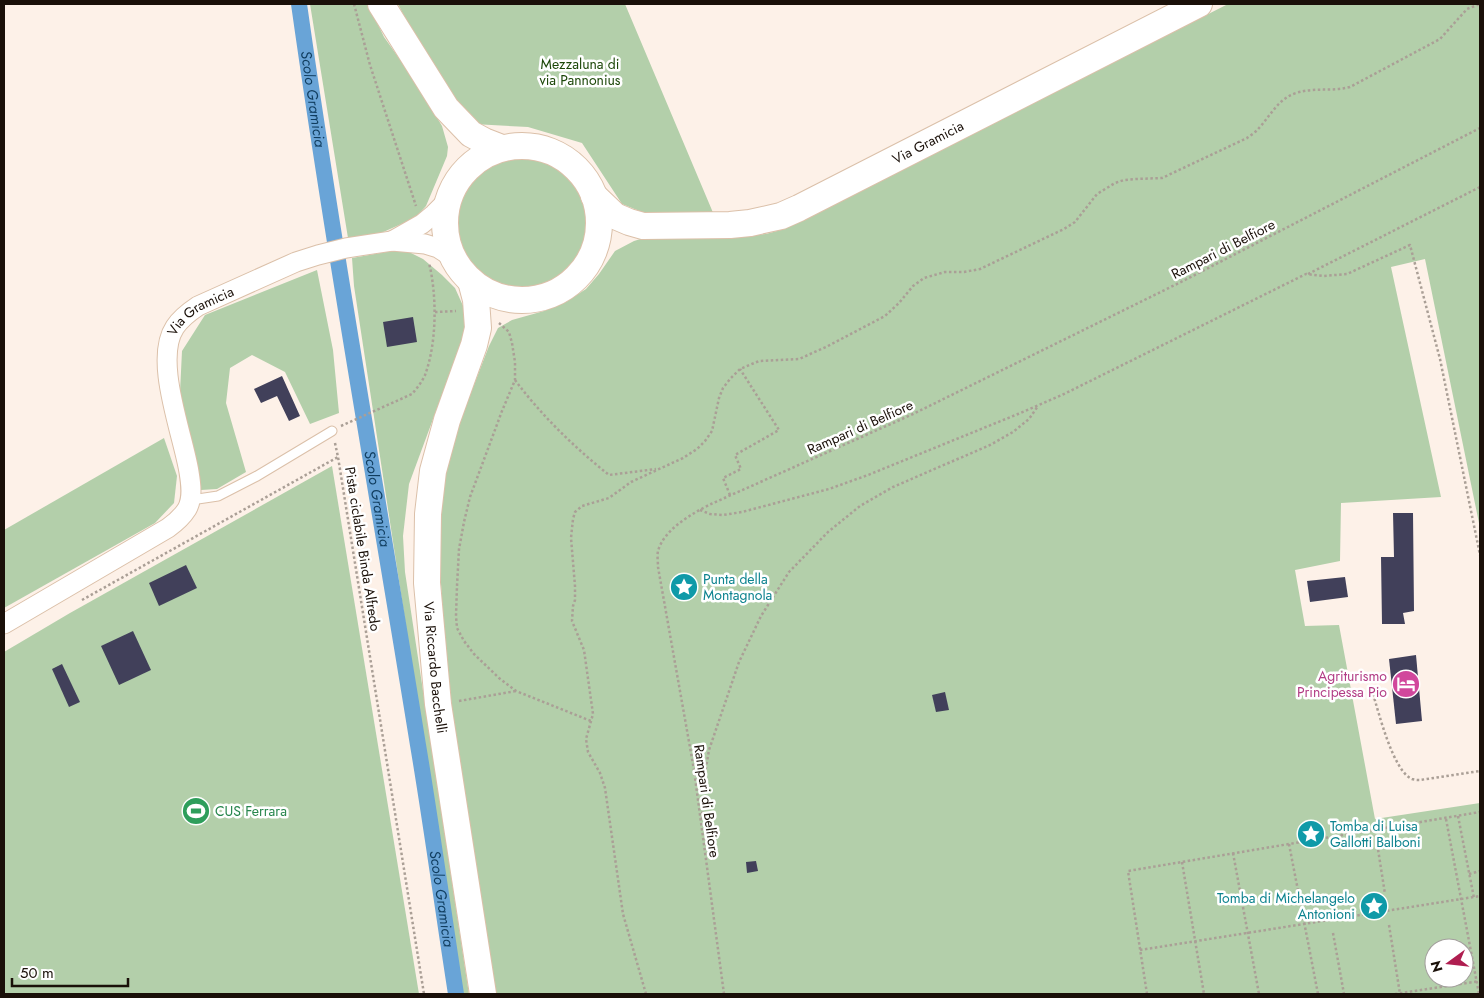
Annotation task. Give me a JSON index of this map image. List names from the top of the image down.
{
  "streets": {
    "main road": ["Via Gramicia", "Via Riccardo Bacchelli"],
    "path": ["Rampari di Belfiore", "Pista ciclabile Binda Alfredo"]
  },
  "crossings": [
    ["Via Gramicia", "Via Riccardo Bacchelli"]
  ],
  "water": ["Scolo Gramicia"],
  "parks": ["Mezzaluna di via Pannonius"],
  "places": {
    "place": ["Punta della Montagnola", "Tomba di Luisa Gallotti Balboni", "Tomba di Michelangelo Antonioni"],
    "hotel": ["Agriturismo Principessa Pio"],
    "sports": ["CUS Ferrara"]
  },
  "scale_bar": "50 m",
  "north": "left"
}
